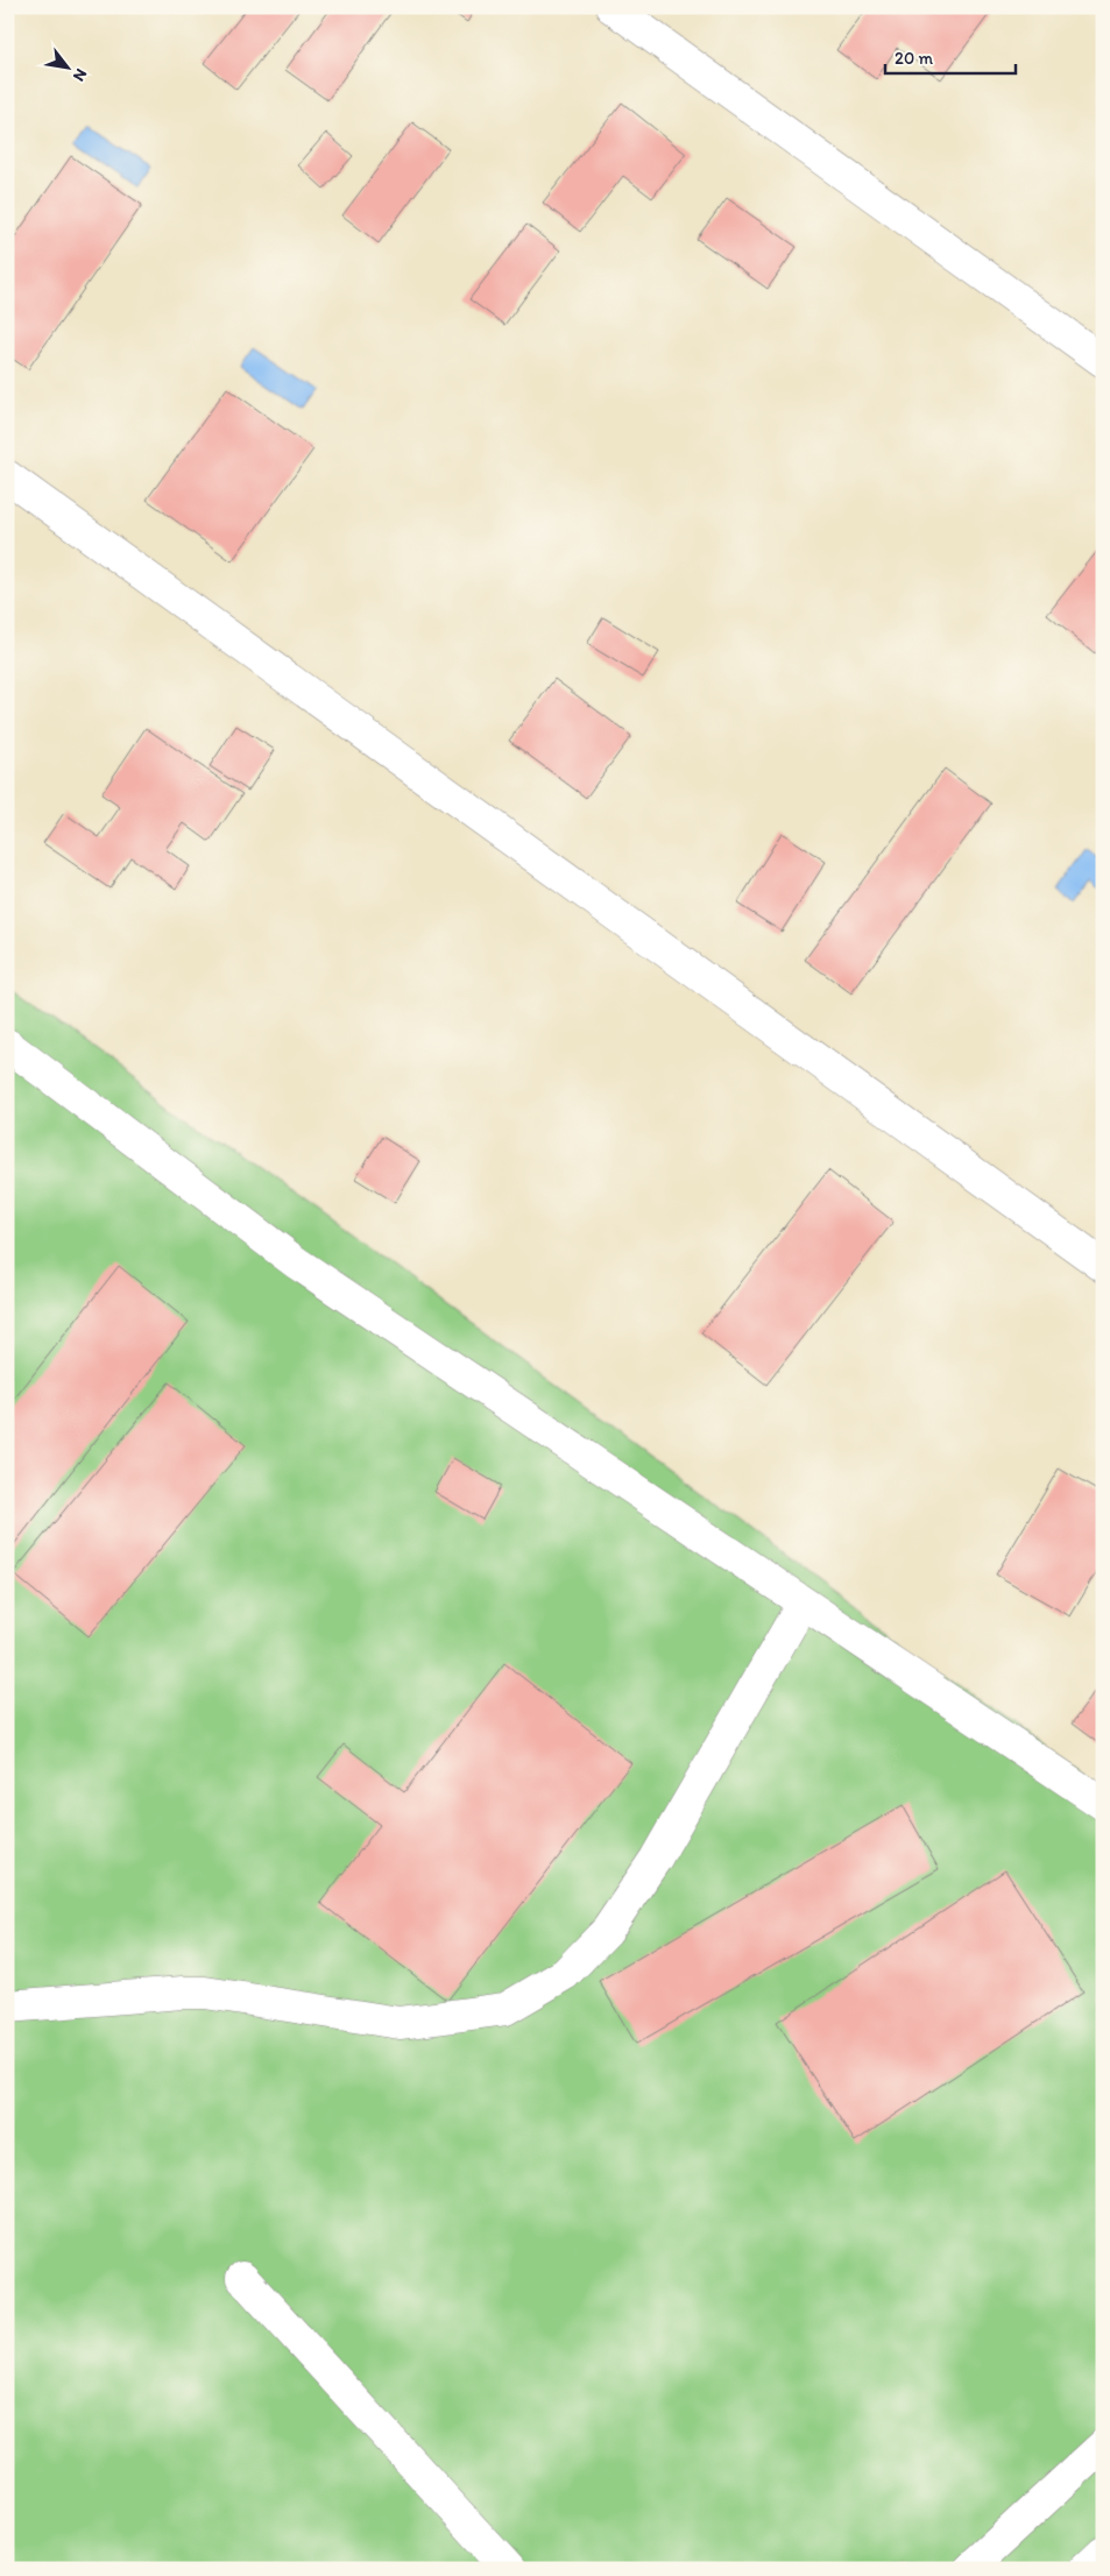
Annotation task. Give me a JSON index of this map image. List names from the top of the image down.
{
  "scale_bar": "20 m",
  "north": "bottom right"
}
